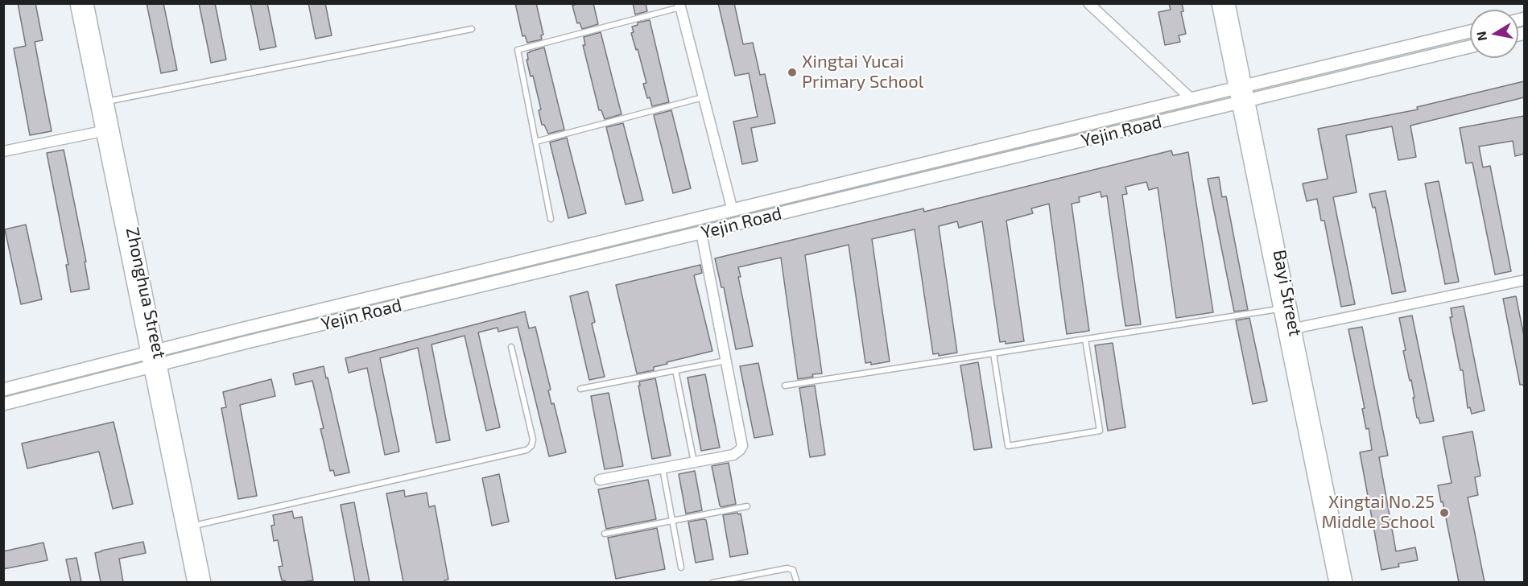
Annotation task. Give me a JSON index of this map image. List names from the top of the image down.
{
  "streets": {
    "street": ["Yejin Road", "Zhonghua Street", "Bayi Street"]
  },
  "crossings": [
    ["Yejin Road", "Zhonghua Street"],
    ["Yejin Road", "Bayi Street"]
  ],
  "places": ["Xingtai Yucai Primary School", "Xingtai No.25 Middle School"],
  "north": "left"
}
